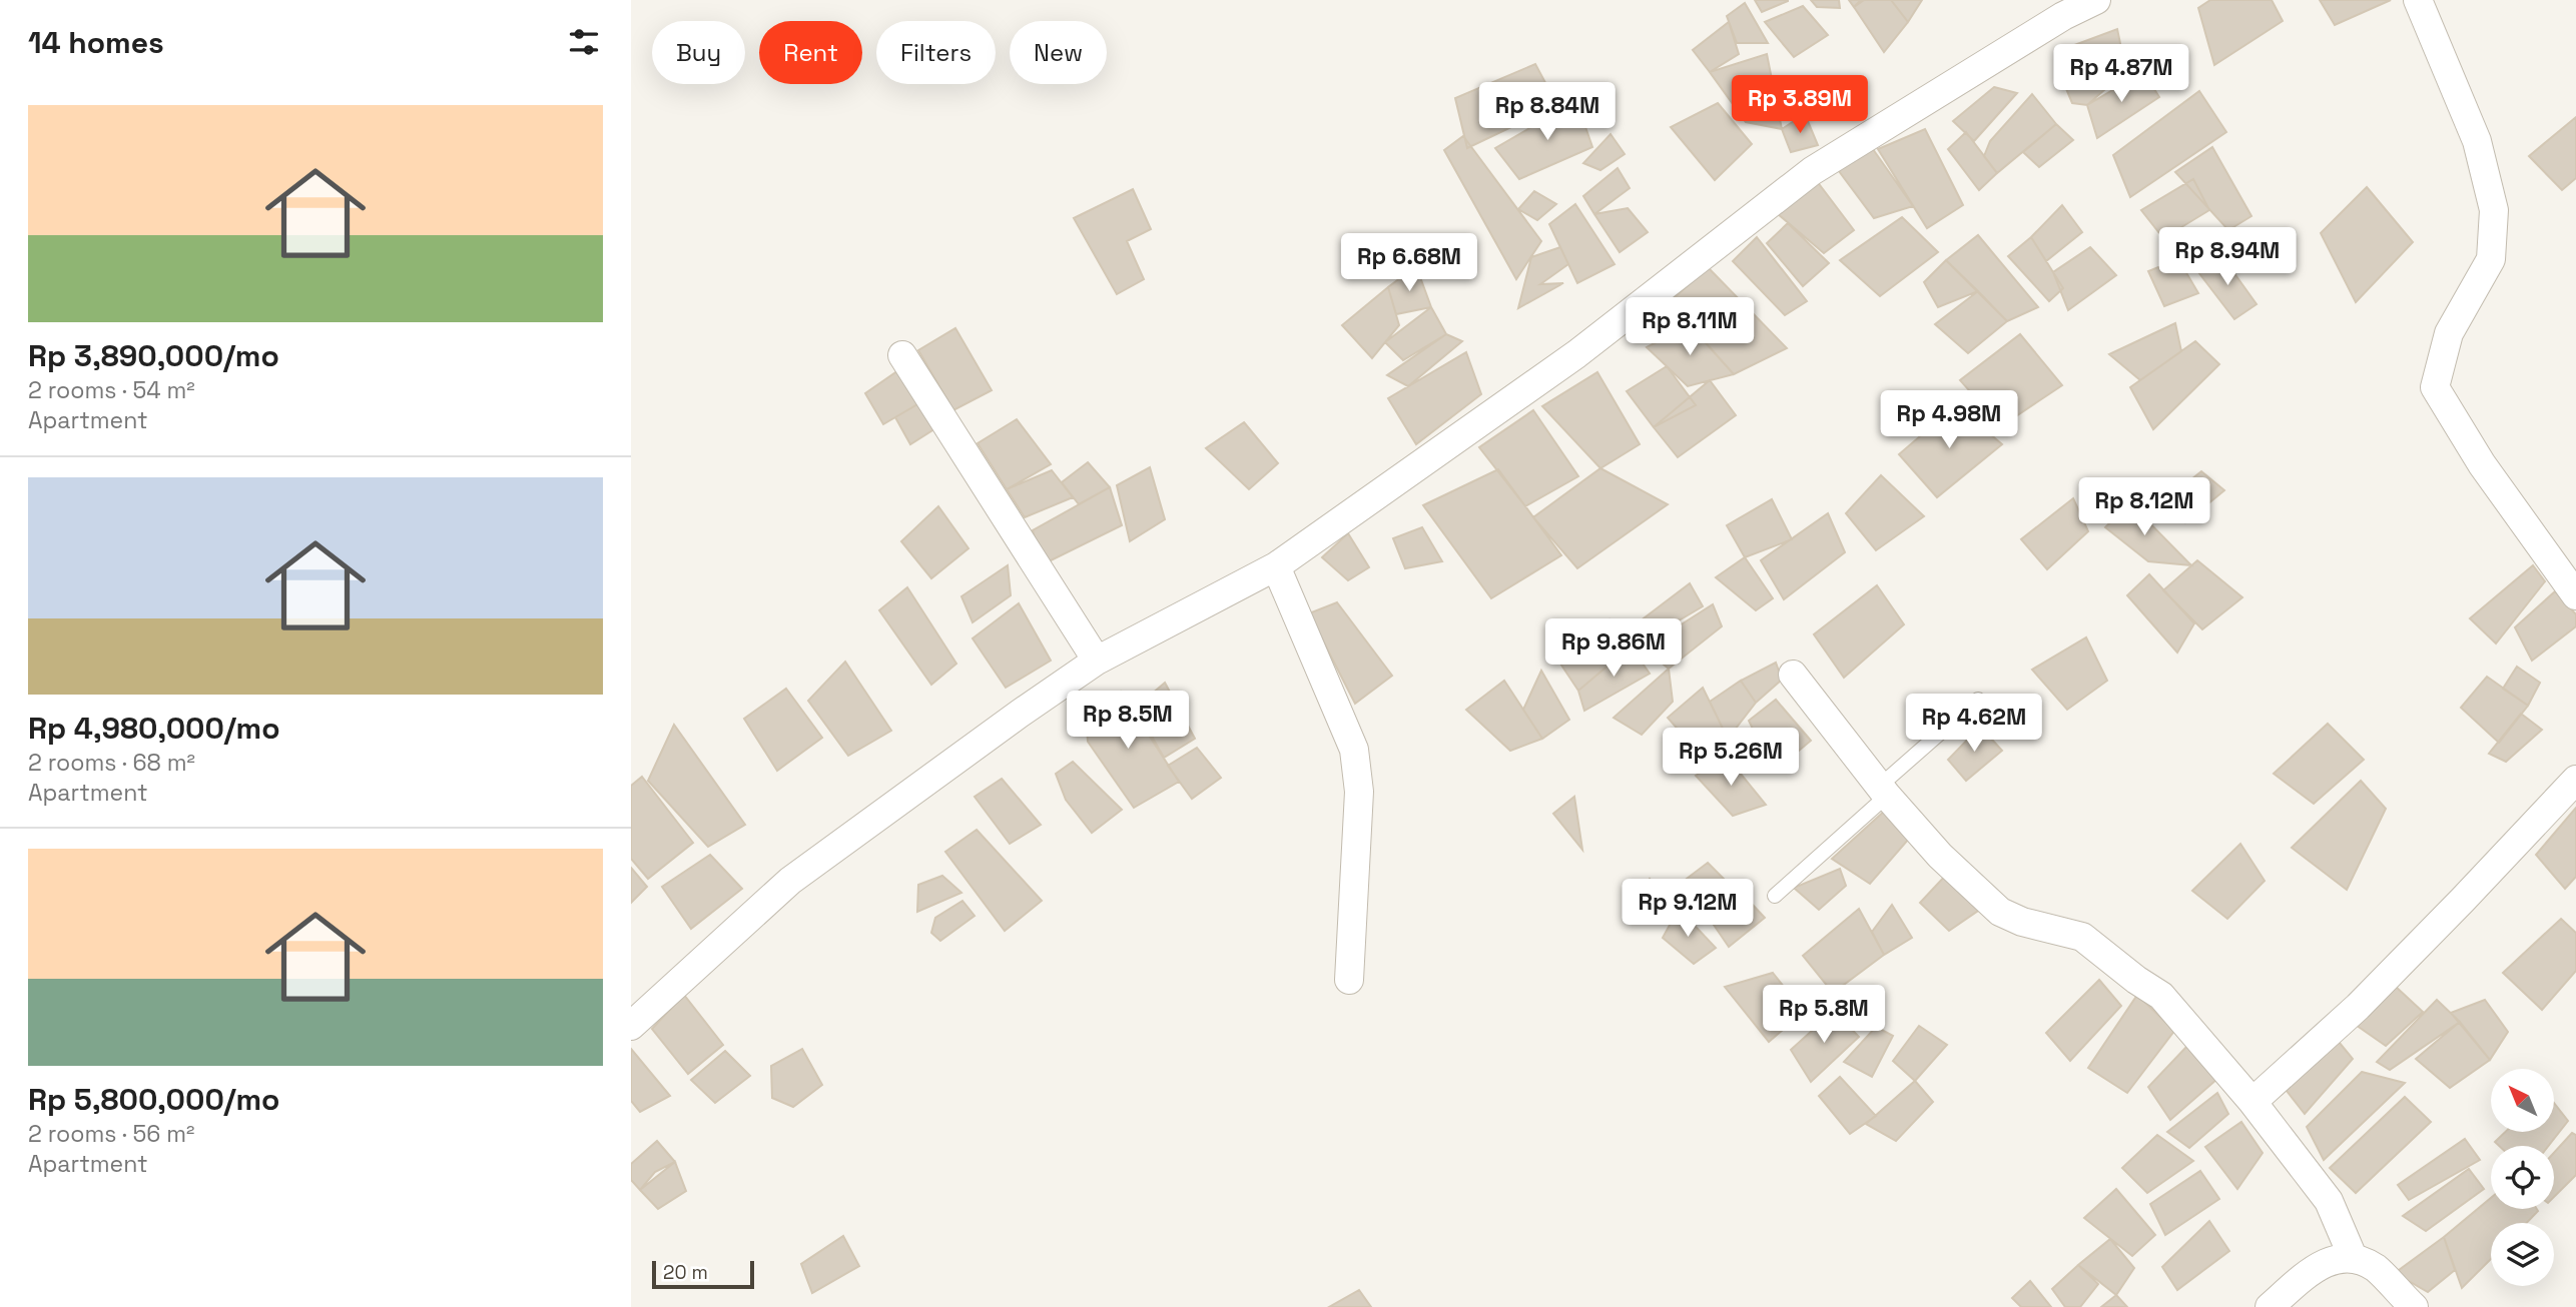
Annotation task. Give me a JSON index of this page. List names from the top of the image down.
{
  "scale_bar": "20 m",
  "north": "top left",
  "page": {
    "heading": "14 homes",
    "chip": [
      "Buy",
      "Rent",
      "Filters",
      "New"
    ],
    "price": [
      "Rp 4.87M",
      "Rp 3.89M",
      "Rp 8.84M",
      "Rp 8.94M",
      "Rp 6.68M",
      "Rp 8.11M",
      "Rp 4.98M",
      "Rp 8.12M",
      "Rp 9.86M",
      "Rp 8.5M",
      "Rp 4.62M",
      "Rp 5.26M",
      "Rp 9.12M",
      "Rp 5.8M"
    ],
    "list": [
      {
        "name": "Rp 3,890,000/mo",
        "note": "2 rooms · 54 m² · Apartment"
      },
      {
        "name": "Rp 4,980,000/mo",
        "note": "2 rooms · 68 m² · Apartment"
      },
      {
        "name": "Rp 5,800,000/mo",
        "note": "2 rooms · 56 m² · Apartment"
      }
    ],
    "scale": "20 m"
  }
}
